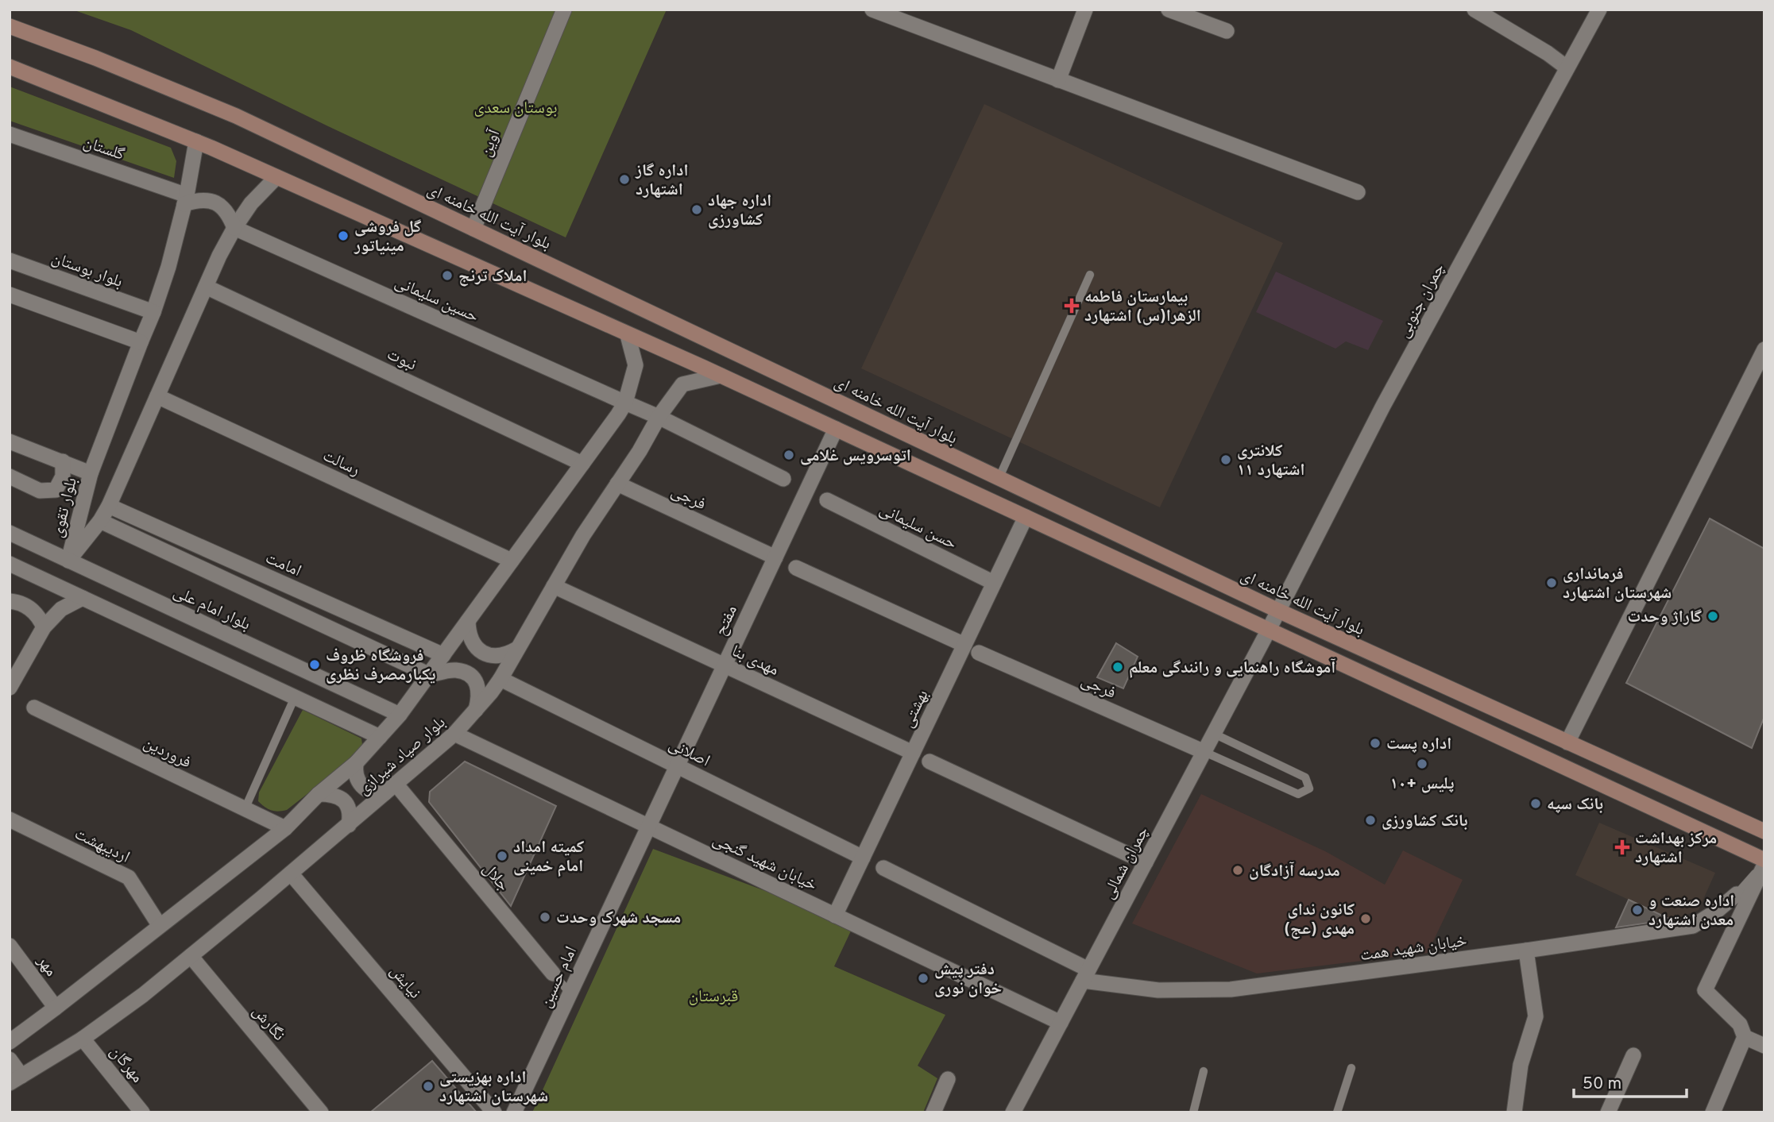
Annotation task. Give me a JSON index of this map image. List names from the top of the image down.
{
  "streets": {
    "main road": ["بلوار آیت الله خامنه ای"],
    "street": [
      "آوین",
      "گلستان",
      "بلوار بوستان",
      "حسین سلیمانی",
      "چمران جنوبی",
      "نبوت",
      "رسالت",
      "فرجی",
      "بلوار تقوی",
      "حسن سلیمانی",
      "امامت",
      "بلوار امام علی",
      "مفتح",
      "مهدی بنا",
      "بهشتی",
      "فروردین",
      "اصلانی",
      "بلوار صیاد شیرازی",
      "اردیبهشت",
      "خیابان شهید گنجی",
      "چمران شمالی",
      "جلال",
      "خیابان شهید همت",
      "مهر",
      "امام حسین",
      "نیایش",
      "نگارش",
      "مهرگان"
    ]
  },
  "crossings": [
    ["آوین", "بلوار آیت الله خامنه ای"],
    ["گلستان", "بلوار تقوی"],
    ["بلوار آیت الله خامنه ای", "چمران جنوبی"],
    ["بلوار بوستان", "بلوار تقوی"],
    ["حسین سلیمانی", "بلوار تقوی"],
    ["حسین سلیمانی", "بلوار صیاد شیرازی"],
    ["چمران جنوبی", "چمران شمالی"],
    ["نبوت", "بلوار تقوی"],
    ["نبوت", "بلوار صیاد شیرازی"],
    ["رسالت", "بلوار تقوی"],
    ["رسالت", "بلوار صیاد شیرازی"],
    ["فرجی", "مفتح"],
    ["فرجی", "بلوار صیاد شیرازی"],
    ["فرجی", "چمران شمالی"],
    ["بلوار تقوی", "امامت"],
    ["بلوار تقوی", "بلوار امام علی"],
    ["حسن سلیمانی", "بهشتی"],
    ["امامت", "بلوار صیاد شیرازی"],
    ["بلوار امام علی", "بلوار صیاد شیرازی"],
    ["مفتح", "مهدی بنا"],
    ["مفتح", "اصلانی"],
    ["مفتح", "خیابان شهید گنجی"],
    ["مفتح", "امام حسین"],
    ["مهدی بنا", "بهشتی"],
    ["مهدی بنا", "بلوار صیاد شیرازی"],
    ["بهشتی", "اصلانی"],
    ["بهشتی", "خیابان شهید گنجی"],
    ["فروردین", "بلوار صیاد شیرازی"],
    ["اصلانی", "بلوار صیاد شیرازی"],
    ["بلوار صیاد شیرازی", "اردیبهشت"],
    ["بلوار صیاد شیرازی", "خیابان شهید گنجی"],
    ["بلوار صیاد شیرازی", "جلال"],
    ["بلوار صیاد شیرازی", "مهر"],
    ["بلوار صیاد شیرازی", "نیایش"],
    ["بلوار صیاد شیرازی", "نگارش"],
    ["بلوار صیاد شیرازی", "مهرگان"],
    ["خیابان شهید گنجی", "چمران شمالی"],
    ["خیابان شهید گنجی", "امام حسین"],
    ["چمران شمالی", "خیابان شهید همت"],
    ["جلال", "امام حسین"]
  ],
  "parks": ["بوستان سعدی", "قبرستان"],
  "places": {
    "other": [
      "اداره گاز اشتهارد",
      "اداره جهاد کشاورزی",
      "گل فروشی مینیاتور",
      "املاک ترنج",
      "اتوسرویس غلامی",
      "کلانتری ۱۱ اشتهارد",
      "فرمانداری شهرستان اشتهارد",
      "گاراژ وحدت",
      "فروشگاه ظروف یکبارمصرف نظری",
      "آموشگاه راهنمایی و رانندگی معلم",
      "اداره پست",
      "پلیس +۱۰",
      "بانک سپه",
      "بانک کشاورزی",
      "کمیته امداد امام خمینی",
      "مدرسه آزادگان",
      "اداره صنعت و معدن اشتهارد",
      "مسجد شهرک وحدت",
      "کانون ندای مهدی (عج)",
      "دفتر پیش خوان نوری",
      "اداره بهزیستی شهرستان اشتهارد"
    ],
    "health": ["بیمارستان فاطمه الزهرا(س) اشتهارد", "مرکز بهداشت اشتهارد"]
  },
  "scale_bar": "50 m"
}
